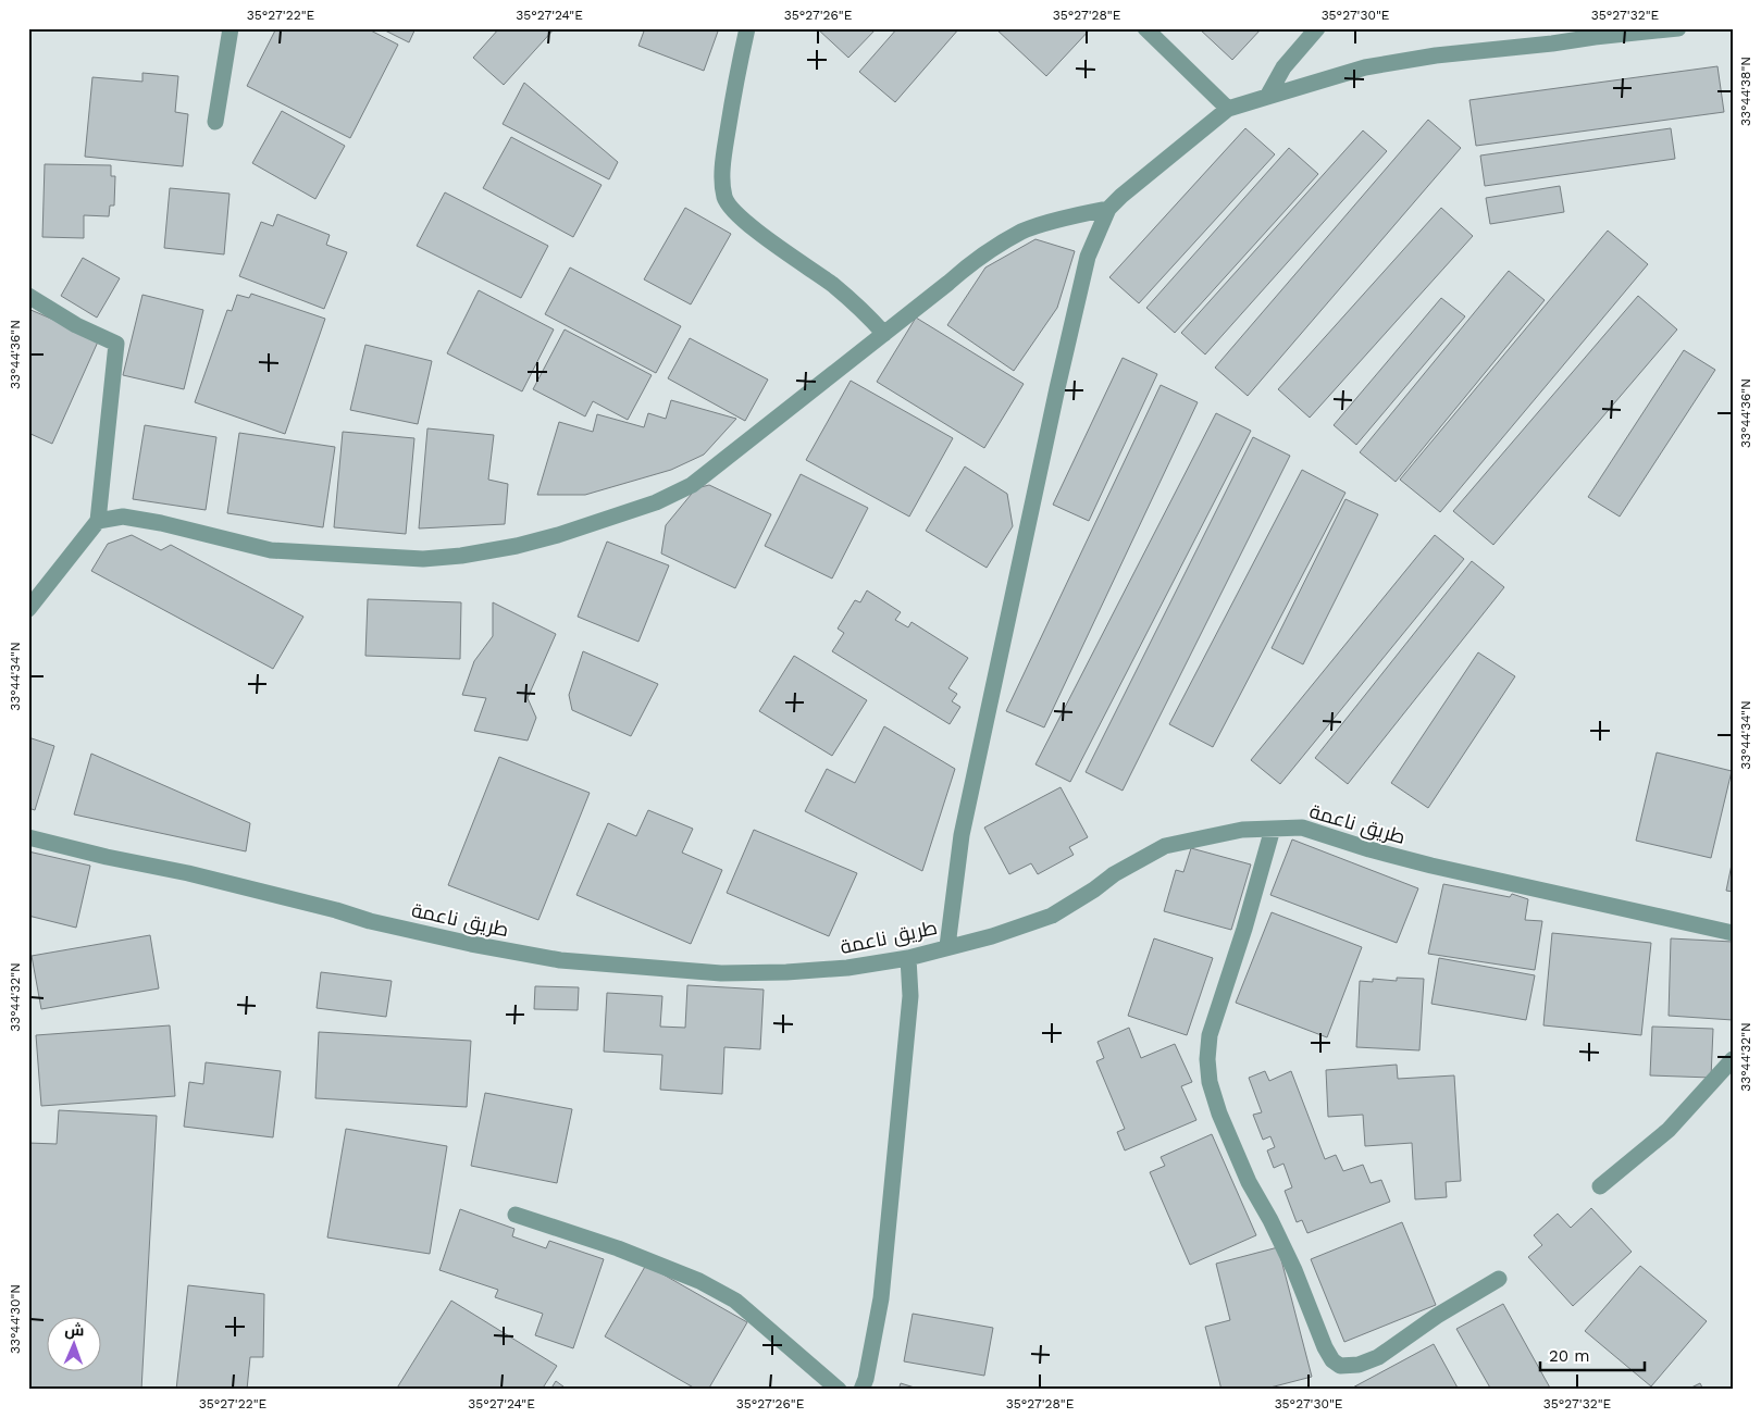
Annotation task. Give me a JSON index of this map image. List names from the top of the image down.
{
  "streets": {
    "street": ["طريق ناعمة"]
  },
  "scale_bar": "20 m",
  "north": "top",
  "coordinates": [
    "35°27'22\"E",
    "35°27'24\"E",
    "35°27'26\"E",
    "35°27'28\"E",
    "35°27'30\"E",
    "35°27'32\"E",
    "33°44'38\"N",
    "33°44'36\"N",
    "33°44'34\"N",
    "33°44'32\"N",
    "33°44'30\"N"
  ]
}
